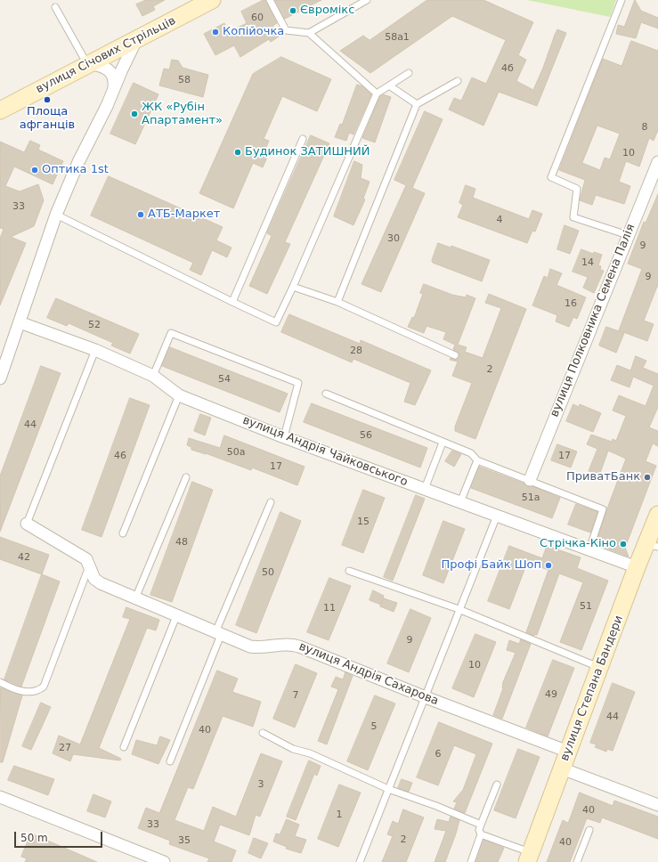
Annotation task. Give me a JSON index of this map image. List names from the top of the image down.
{
  "streets": {
    "street": [
      "вулиця Січових Стрільців",
      "вулиця Полковника Семена Палія",
      "вулиця Андрія Чайковського",
      "вулиця Андрія Сахарова",
      "вулиця Степана Бандери"
    ]
  },
  "crossings": [
    ["вулиця Андрія Чайковського", "вулиця Степана Бандери"],
    ["вулиця Андрія Сахарова", "вулиця Степана Бандери"]
  ],
  "places": [
    "Євромікс",
    "Копійочка",
    "Площа афганців",
    "ЖК «Рубін Апартамент»",
    "Будинок ЗАТИШНИЙ",
    "Оптика 1st",
    "АТБ-Маркет",
    "ПриватБанк",
    "Стрічка-Кіно",
    "Профі Байк Шоп"
  ],
  "house_numbers": [
    "60",
    "58а1",
    "4б",
    "58",
    "8",
    "10",
    "33",
    "4",
    "30",
    "9",
    "14",
    "9",
    "16",
    "52",
    "28",
    "2",
    "54",
    "44",
    "56",
    "50а",
    "46",
    "17",
    "17",
    "51а",
    "15",
    "48",
    "42",
    "50",
    "51",
    "11",
    "9",
    "10",
    "49",
    "7",
    "44",
    "5",
    "40",
    "27",
    "6",
    "3",
    "40",
    "1",
    "33",
    "2",
    "35",
    "40"
  ],
  "scale_bar": "50 m"
}
